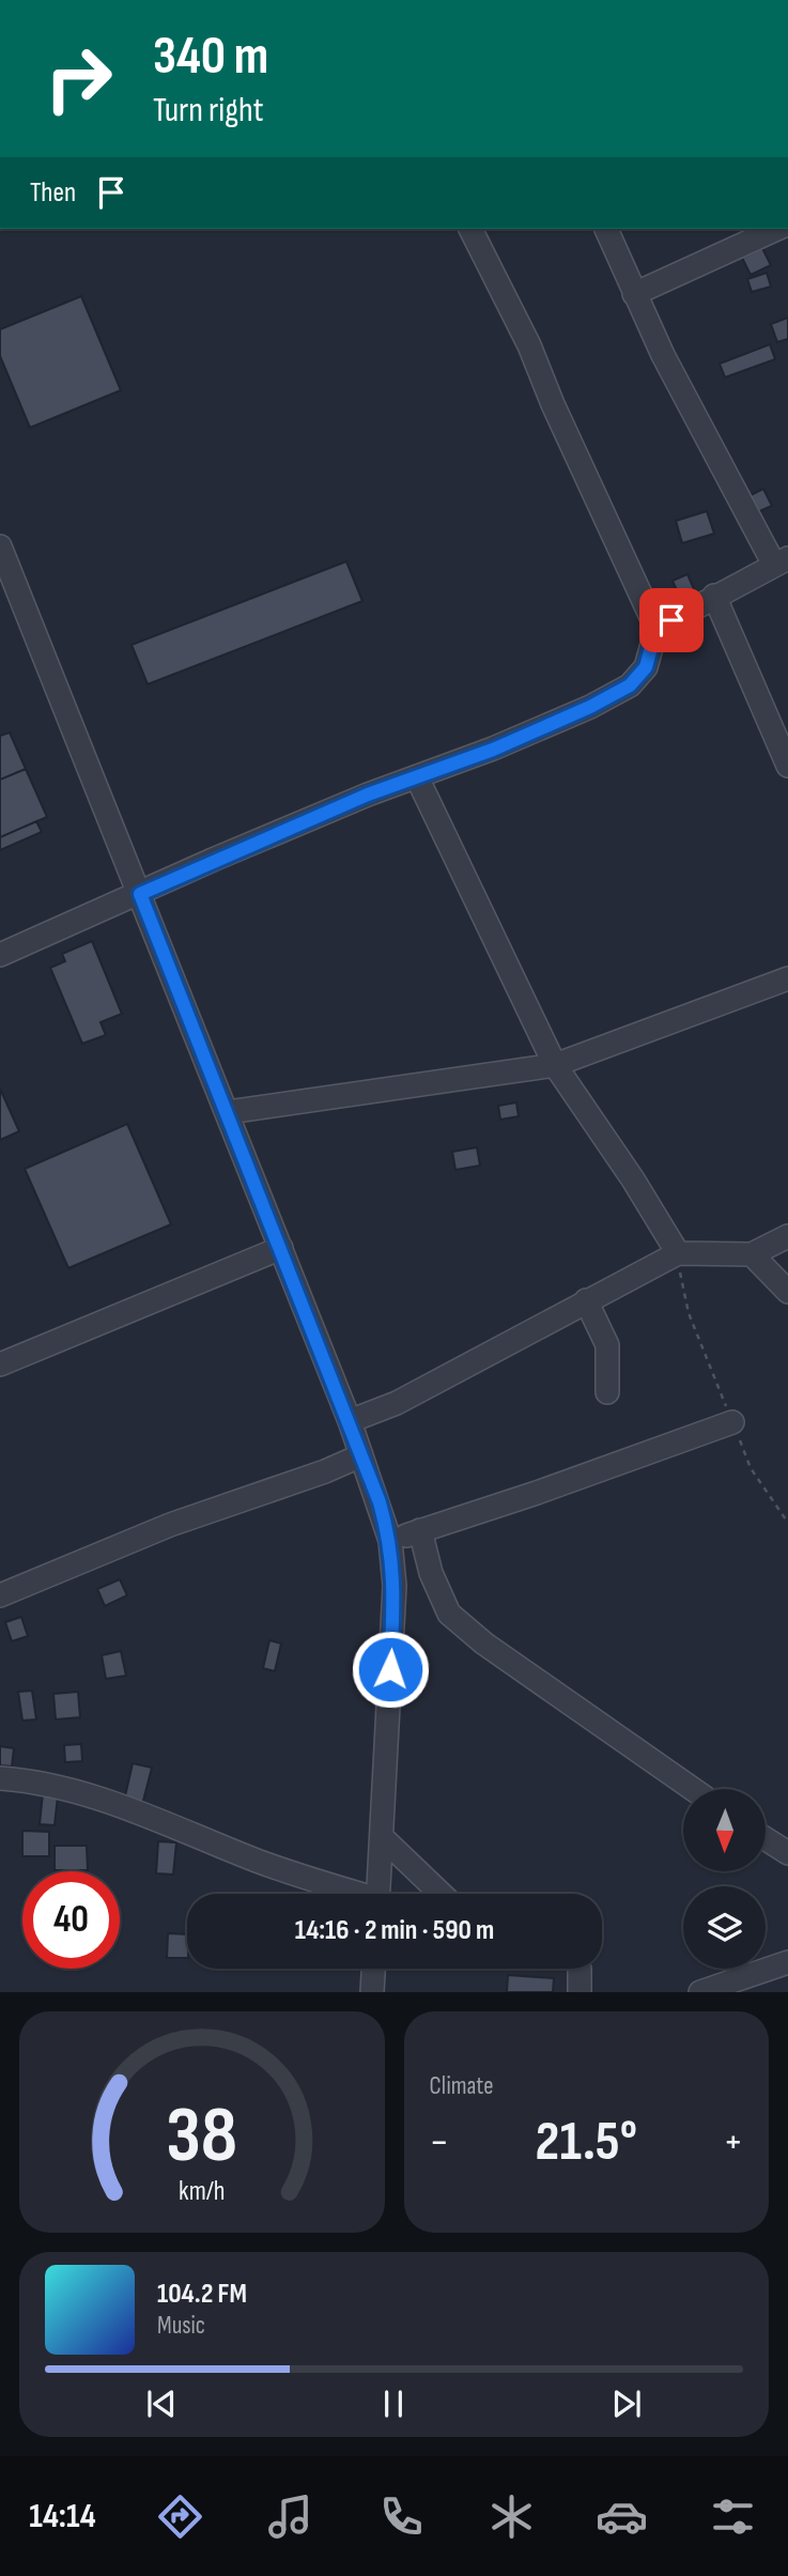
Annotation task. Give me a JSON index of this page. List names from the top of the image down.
{
  "north": "bottom",
  "page": {
    "turn": ["340 m", "Turn right"],
    "then": "Then",
    "limit": "40",
    "trip": "14:16 · 2 min · 590 m",
    "tile": "Climate",
    "heat": ["−", "21.5°", "+"],
    "song": ["104.2 FM", "Music"],
    "tabs": "14:14",
    "gauge": ["38", "km/h"]
  }
}
